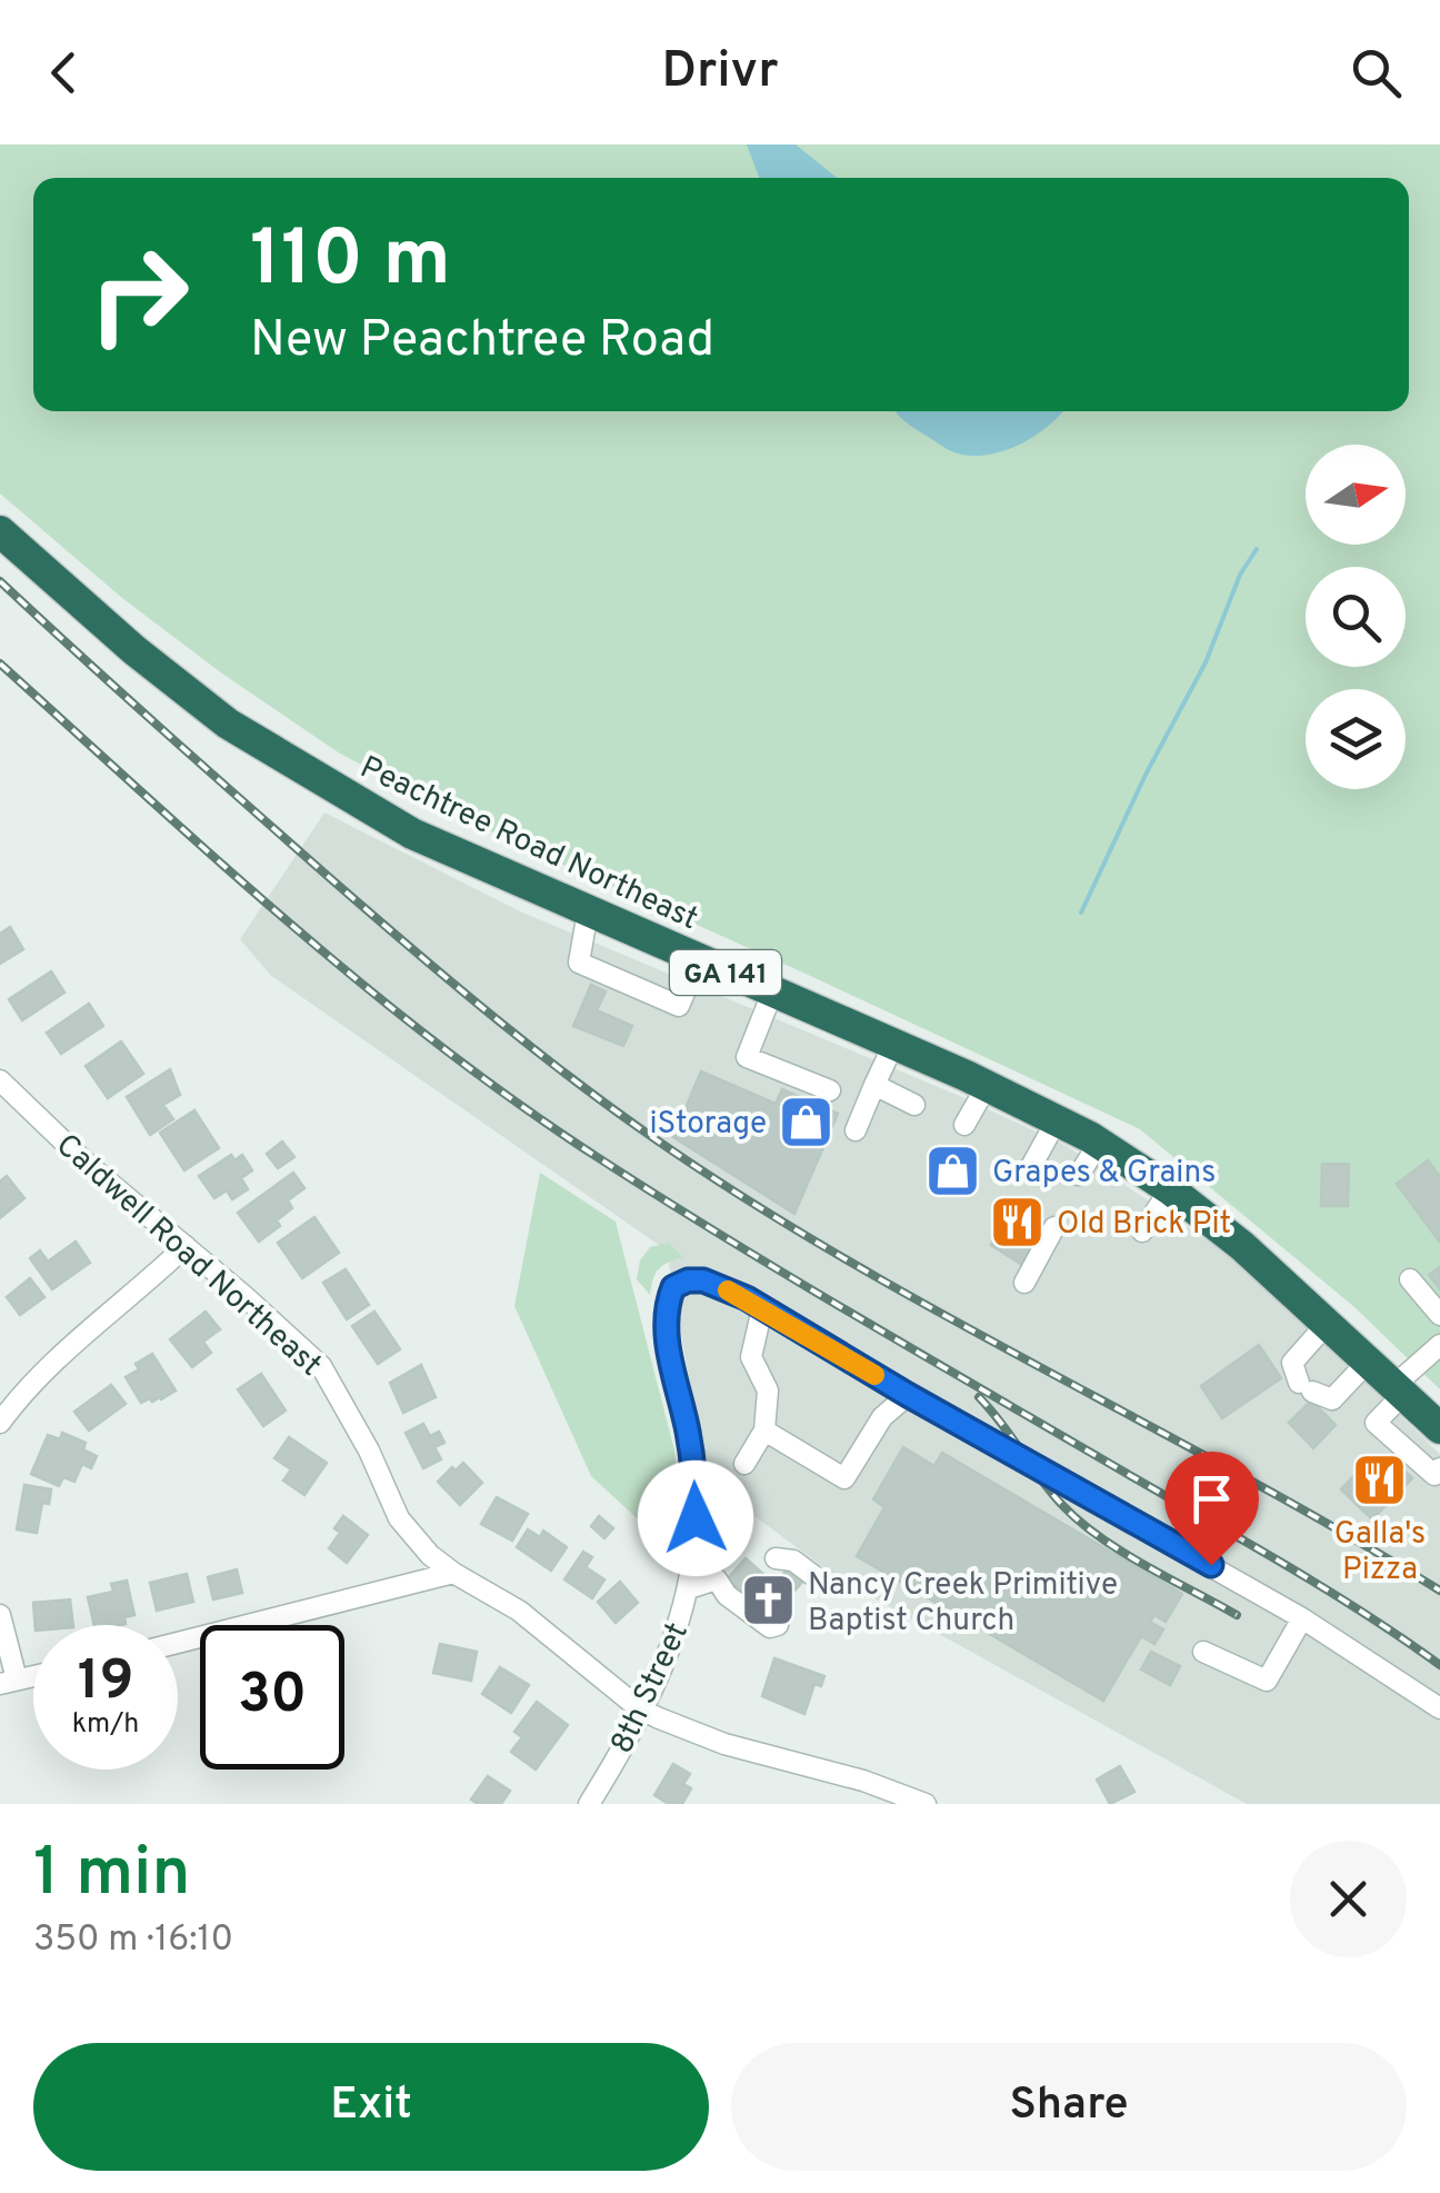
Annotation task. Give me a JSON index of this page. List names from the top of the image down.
{
  "streets": {
    "highway": ["Peachtree Road Northeast", "GA 141"],
    "street": ["Caldwell Road Northeast", "8th Street"]
  },
  "crossings": [
    ["Caldwell Road Northeast", "8th Street"]
  ],
  "places": {
    "shop": ["iStorage", "Grapes & Grains"],
    "restaurant": ["Old Brick Pit", "Galla's Pizza"],
    "church": ["Nancy Creek Primitive Baptist Church"]
  },
  "north": "right",
  "page": {
    "header": "Drivr",
    "turn": ["110 m", "New Peachtree Road"],
    "speed": "19 km/h",
    "limit": "30",
    "heading": ["1 min", "350 m · 16:10"],
    "buttons": ["Exit", "Share"]
  }
}
